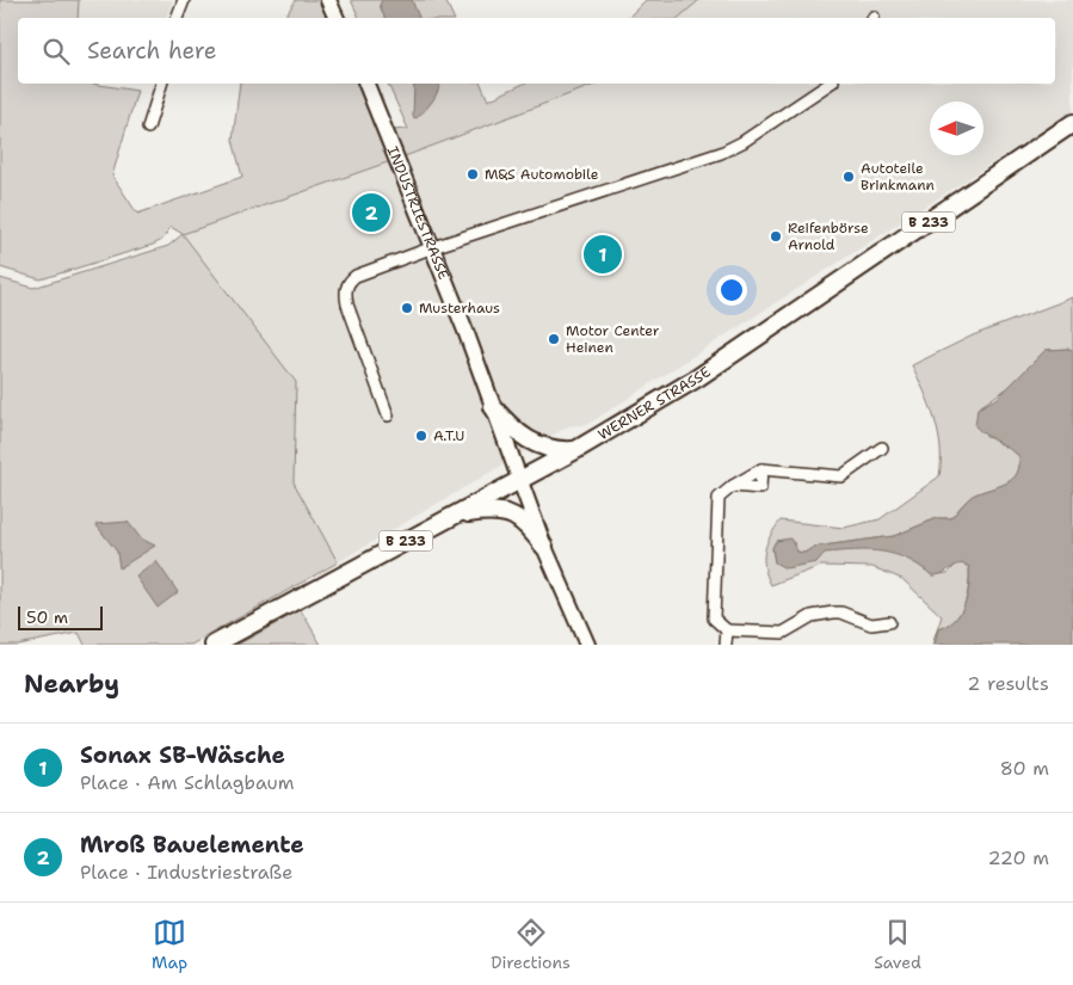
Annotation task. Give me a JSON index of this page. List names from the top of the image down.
{
  "streets": {
    "main road": ["B 233", "WERNER STRASSE"],
    "street": ["INDUSTRIESTRASSE"]
  },
  "crossings": [
    ["INDUSTRIESTRASSE", "WERNER STRASSE"]
  ],
  "places": [
    "M&S Automobile",
    "Autoteile Brinkmann",
    "Reifenbörse Arnold",
    "Musterhaus",
    "Motor Center Heinen",
    "A.T.U"
  ],
  "scale_bar": "50 m",
  "north": "left",
  "page": {
    "search": "Search here",
    "pins": ["2", "1"],
    "scale": "50 m",
    "heading": ["Nearby", "2 results"],
    "list": [
      {
        "mark": "1",
        "name": "Sonax SB-Wäsche",
        "note": "Place · Am Schlagbaum",
        "value": "80 m"
      },
      {
        "mark": "2",
        "name": "Mroß Bauelemente",
        "note": "Place · Industriestraße",
        "value": "220 m"
      }
    ],
    "nav": ["Map", "Directions", "Saved"]
  }
}
